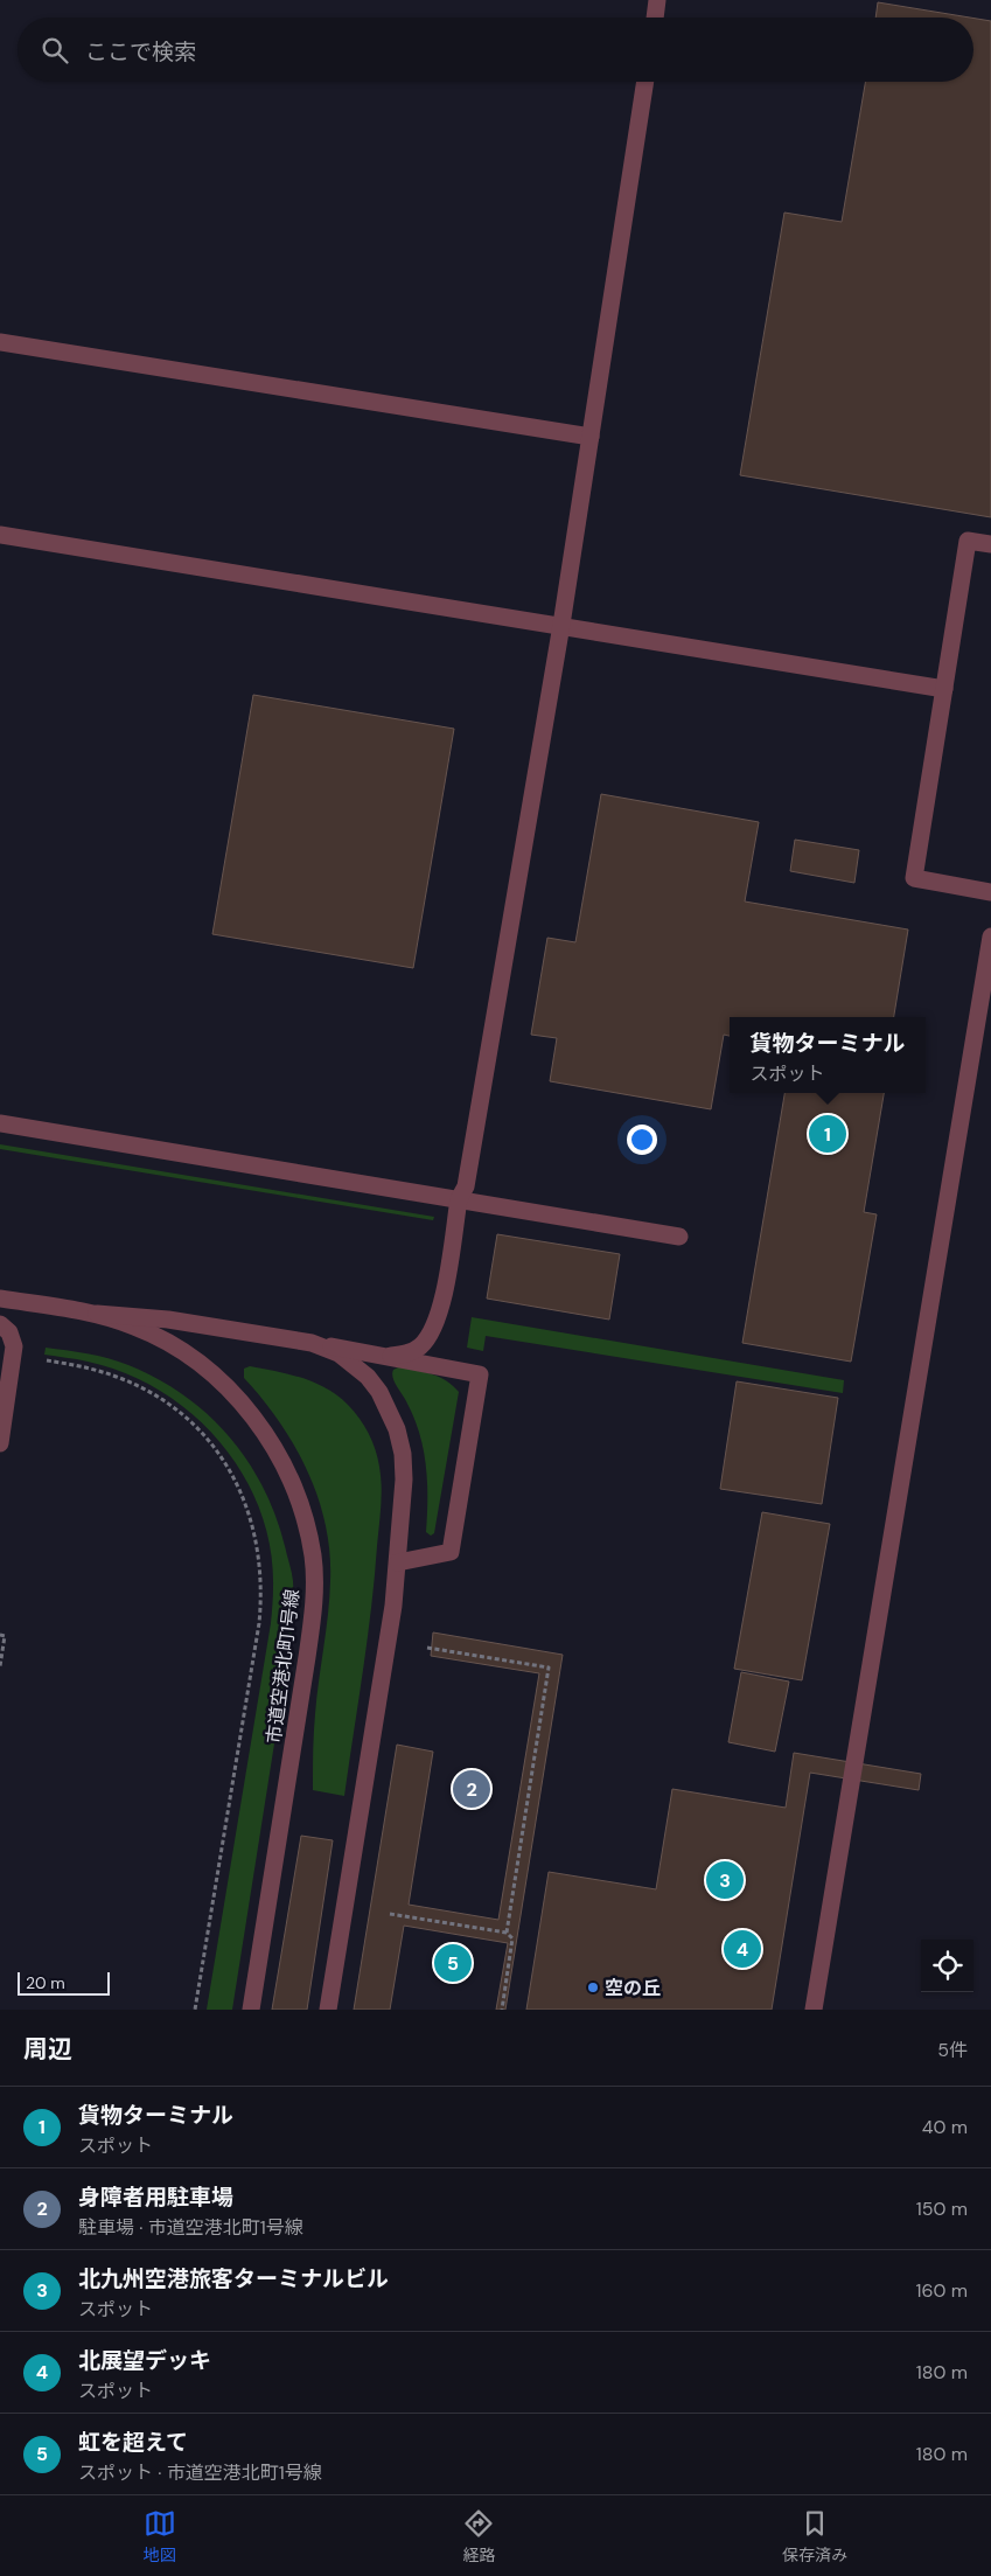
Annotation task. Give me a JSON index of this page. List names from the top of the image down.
{
  "streets": {
    "street": ["市道空港北町1号線"]
  },
  "places": ["空の丘"],
  "scale_bar": "20 m",
  "page": {
    "search": "ここで検索",
    "popup": ["貨物ターミナル", "スポット"],
    "pins": [
      "1",
      "2",
      "3",
      "4",
      "5"
    ],
    "scale": "20 m",
    "heading": ["周辺", "5件"],
    "list": [
      {
        "mark": "1",
        "name": "貨物ターミナル",
        "note": "スポット",
        "value": "40 m"
      },
      {
        "mark": "2",
        "name": "身障者用駐車場",
        "note": "駐車場 · 市道空港北町1号線",
        "value": "150 m"
      },
      {
        "mark": "3",
        "name": "北九州空港旅客ターミナルビル",
        "note": "スポット",
        "value": "160 m"
      },
      {
        "mark": "4",
        "name": "北展望デッキ",
        "note": "スポット",
        "value": "180 m"
      },
      {
        "mark": "5",
        "name": "虹を超えて",
        "note": "スポット · 市道空港北町1号線",
        "value": "180 m"
      }
    ],
    "nav": ["地図", "経路", "保存済み"]
  }
}
